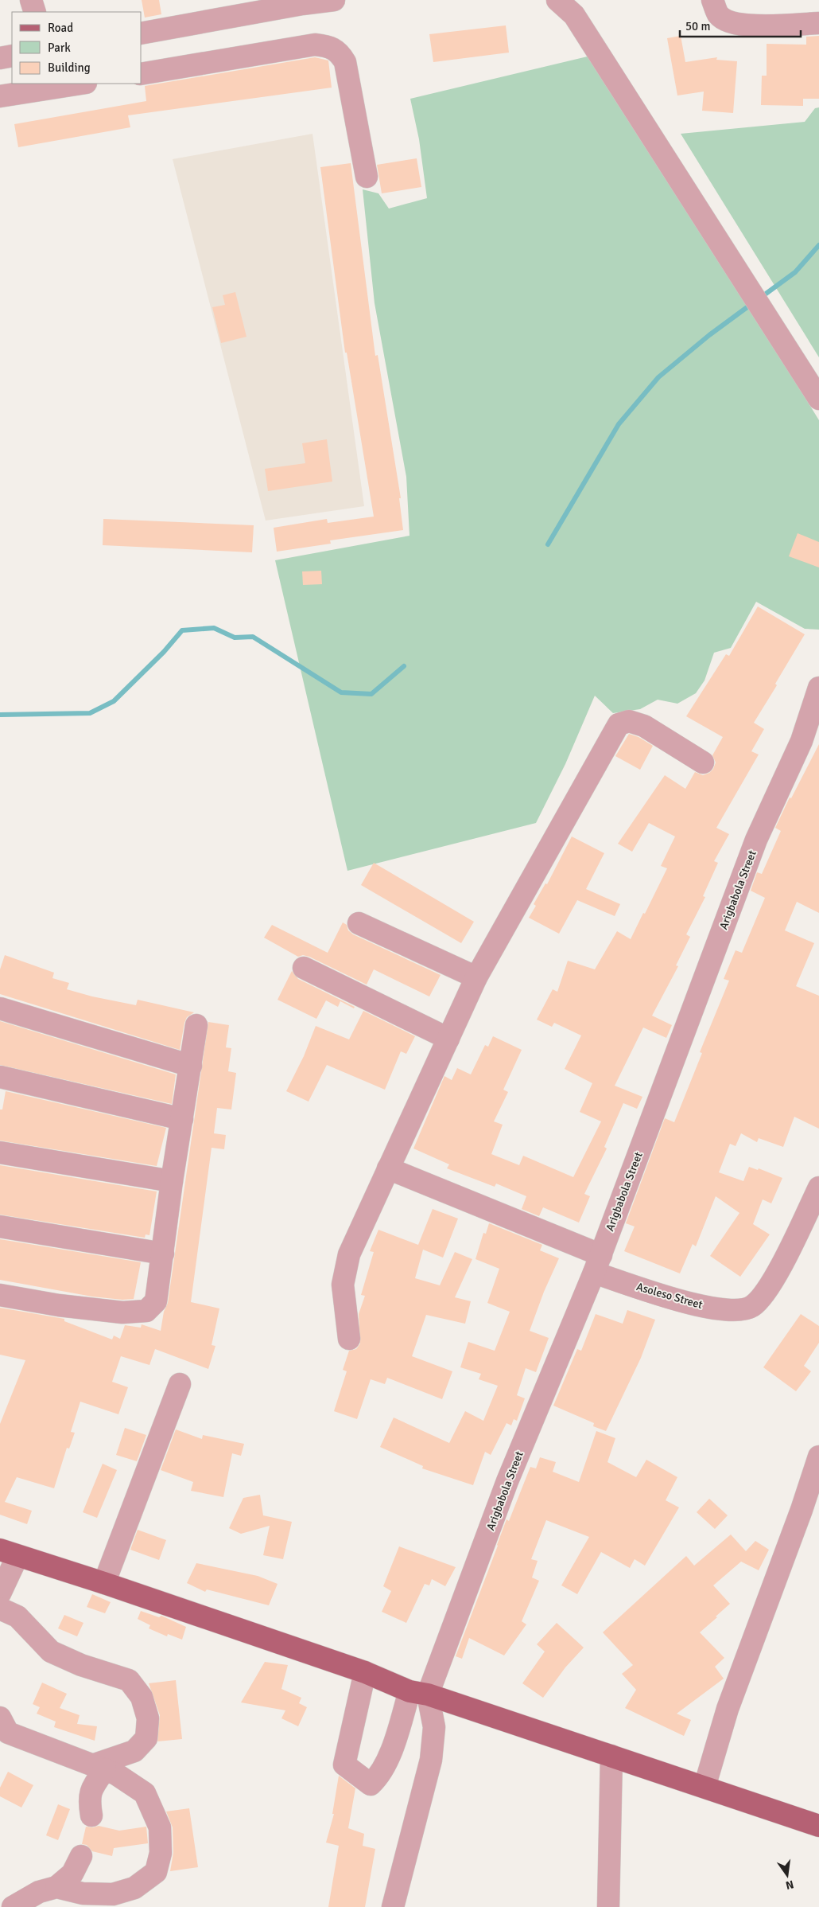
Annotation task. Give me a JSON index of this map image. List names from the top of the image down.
{
  "streets": {
    "street": ["Arigbabola Street", "Asoleso Street"]
  },
  "crossings": [
    ["Arigbabola Street", "Asoleso Street"]
  ],
  "legend": ["Road", "Park", "Building"],
  "scale_bar": "50 m",
  "north": "bottom"
}
